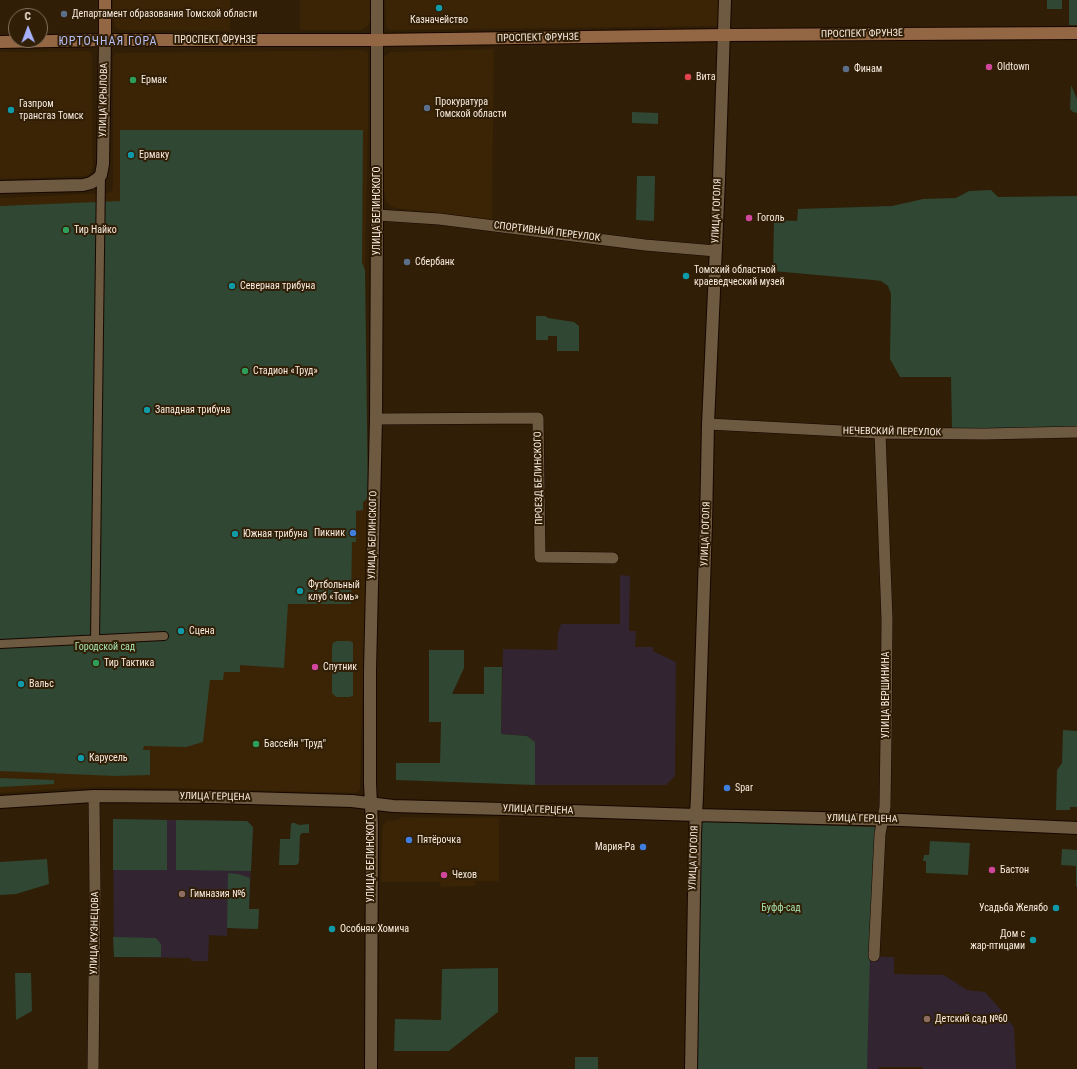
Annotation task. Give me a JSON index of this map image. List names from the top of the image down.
{
  "streets": {
    "main road": ["ПРОСПЕКТ ФРУНЗЕ", "УЛИЦА КРЫЛОВА"],
    "street": [
      "УЛИЦА БЕЛИНСКОГО",
      "УЛИЦА ГОГОЛЯ",
      "СПОРТИВНЫЙ ПЕРЕУЛОК",
      "НЕЧЕВСКИЙ ПЕРЕУЛОК",
      "ПРОЕЗД БЕЛИНСКОГО",
      "УЛИЦА ВЕРШИНИНА",
      "УЛИЦА ГЕРЦЕНА",
      "УЛИЦА КУЗНЕЦОВА"
    ]
  },
  "crossings": [
    ["ПРОСПЕКТ ФРУНЗЕ", "УЛИЦА КРЫЛОВА"],
    ["ПРОСПЕКТ ФРУНЗЕ", "УЛИЦА БЕЛИНСКОГО"],
    ["ПРОСПЕКТ ФРУНЗЕ", "УЛИЦА ГОГОЛЯ"],
    ["УЛИЦА БЕЛИНСКОГО", "СПОРТИВНЫЙ ПЕРЕУЛОК"],
    ["УЛИЦА БЕЛИНСКОГО", "ПРОЕЗД БЕЛИНСКОГО"],
    ["УЛИЦА БЕЛИНСКОГО", "УЛИЦА ГЕРЦЕНА"],
    ["УЛИЦА ГОГОЛЯ", "СПОРТИВНЫЙ ПЕРЕУЛОК"],
    ["УЛИЦА ГОГОЛЯ", "НЕЧЕВСКИЙ ПЕРЕУЛОК"],
    ["УЛИЦА ГОГОЛЯ", "УЛИЦА ГЕРЦЕНА"],
    ["НЕЧЕВСКИЙ ПЕРЕУЛОК", "УЛИЦА ВЕРШИНИНА"],
    ["УЛИЦА ВЕРШИНИНА", "УЛИЦА ГЕРЦЕНА"],
    ["УЛИЦА ГЕРЦЕНА", "УЛИЦА КУЗНЕЦОВА"]
  ],
  "districts": ["ЮРТОЧНАЯ ГОРА"],
  "parks": ["Городской сад", "Буфф-сад"],
  "places": [
    "Казначейство",
    "Департамент образования Томской области",
    "Oldtown",
    "Финам",
    "Вита",
    "Ермак",
    "Прокуратура Томской области",
    "Газпром трансгаз Томск",
    "Ермаку",
    "Гоголь",
    "Тир Найко",
    "Сбербанк",
    "Томский областной краеведческий музей",
    "Северная трибуна",
    "Стадион «Труд»",
    "Западная трибуна",
    "Пикник",
    "Южная трибуна",
    "Футбольный клуб «Томь»",
    "Сцена",
    "Тир Тактика",
    "Спутник",
    "Вальс",
    "Бассейн \"Труд\"",
    "Карусель",
    "Spar",
    "Пятёрочка",
    "Мария-Ра",
    "Бастон",
    "Чехов",
    "Гимназия №6",
    "Усадьба Желябо",
    "Особняк Хомича",
    "Дом с жар-птицами",
    "Детский сад №60"
  ],
  "north": "top"
}
